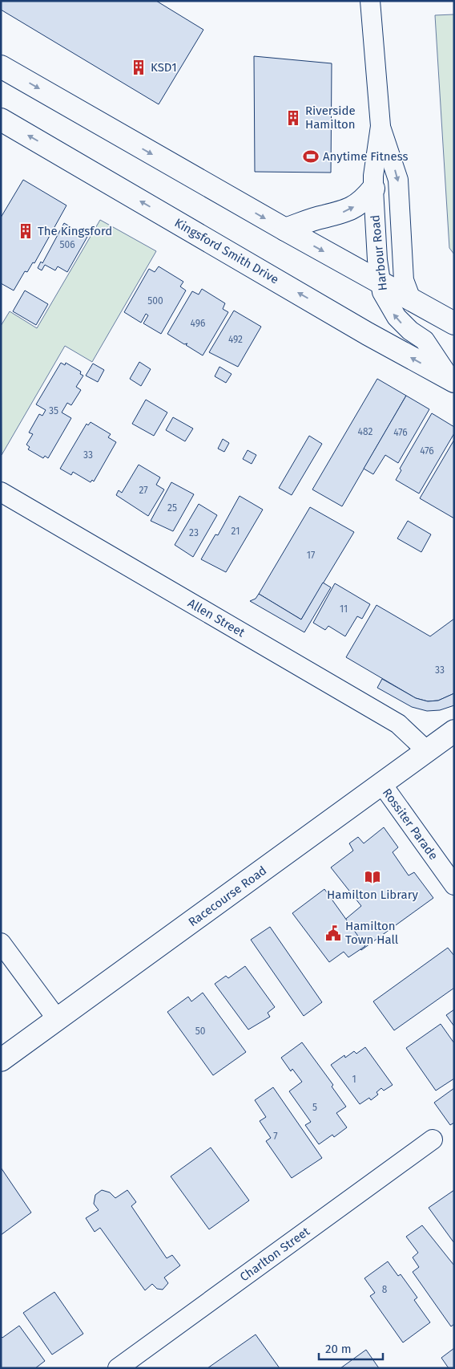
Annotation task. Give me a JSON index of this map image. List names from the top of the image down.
{
  "streets": {
    "main road": ["Kingsford Smith Drive", "Racecourse Road"],
    "street": [
      "Harbour Road",
      "Allen Street",
      "Rossiter Parade",
      "Charlton Street"
    ]
  },
  "crossings": [
    ["Kingsford Smith Drive", "Harbour Road"],
    ["Allen Street", "Racecourse Road"],
    ["Rossiter Parade", "Racecourse Road"]
  ],
  "places": {
    "building": ["KSD1", "Riverside Hamilton", "The Kingsford"],
    "sports": ["Anytime Fitness"],
    "library": ["Hamilton Library"],
    "public building": ["Hamilton Town Hall"]
  },
  "house_numbers": [
    "506",
    "500",
    "496",
    "492",
    "35",
    "482",
    "476",
    "476",
    "33",
    "27",
    "25",
    "21",
    "23",
    "17",
    "11",
    "33",
    "50",
    "1",
    "5",
    "7",
    "8"
  ],
  "scale_bar": "20 m"
}
